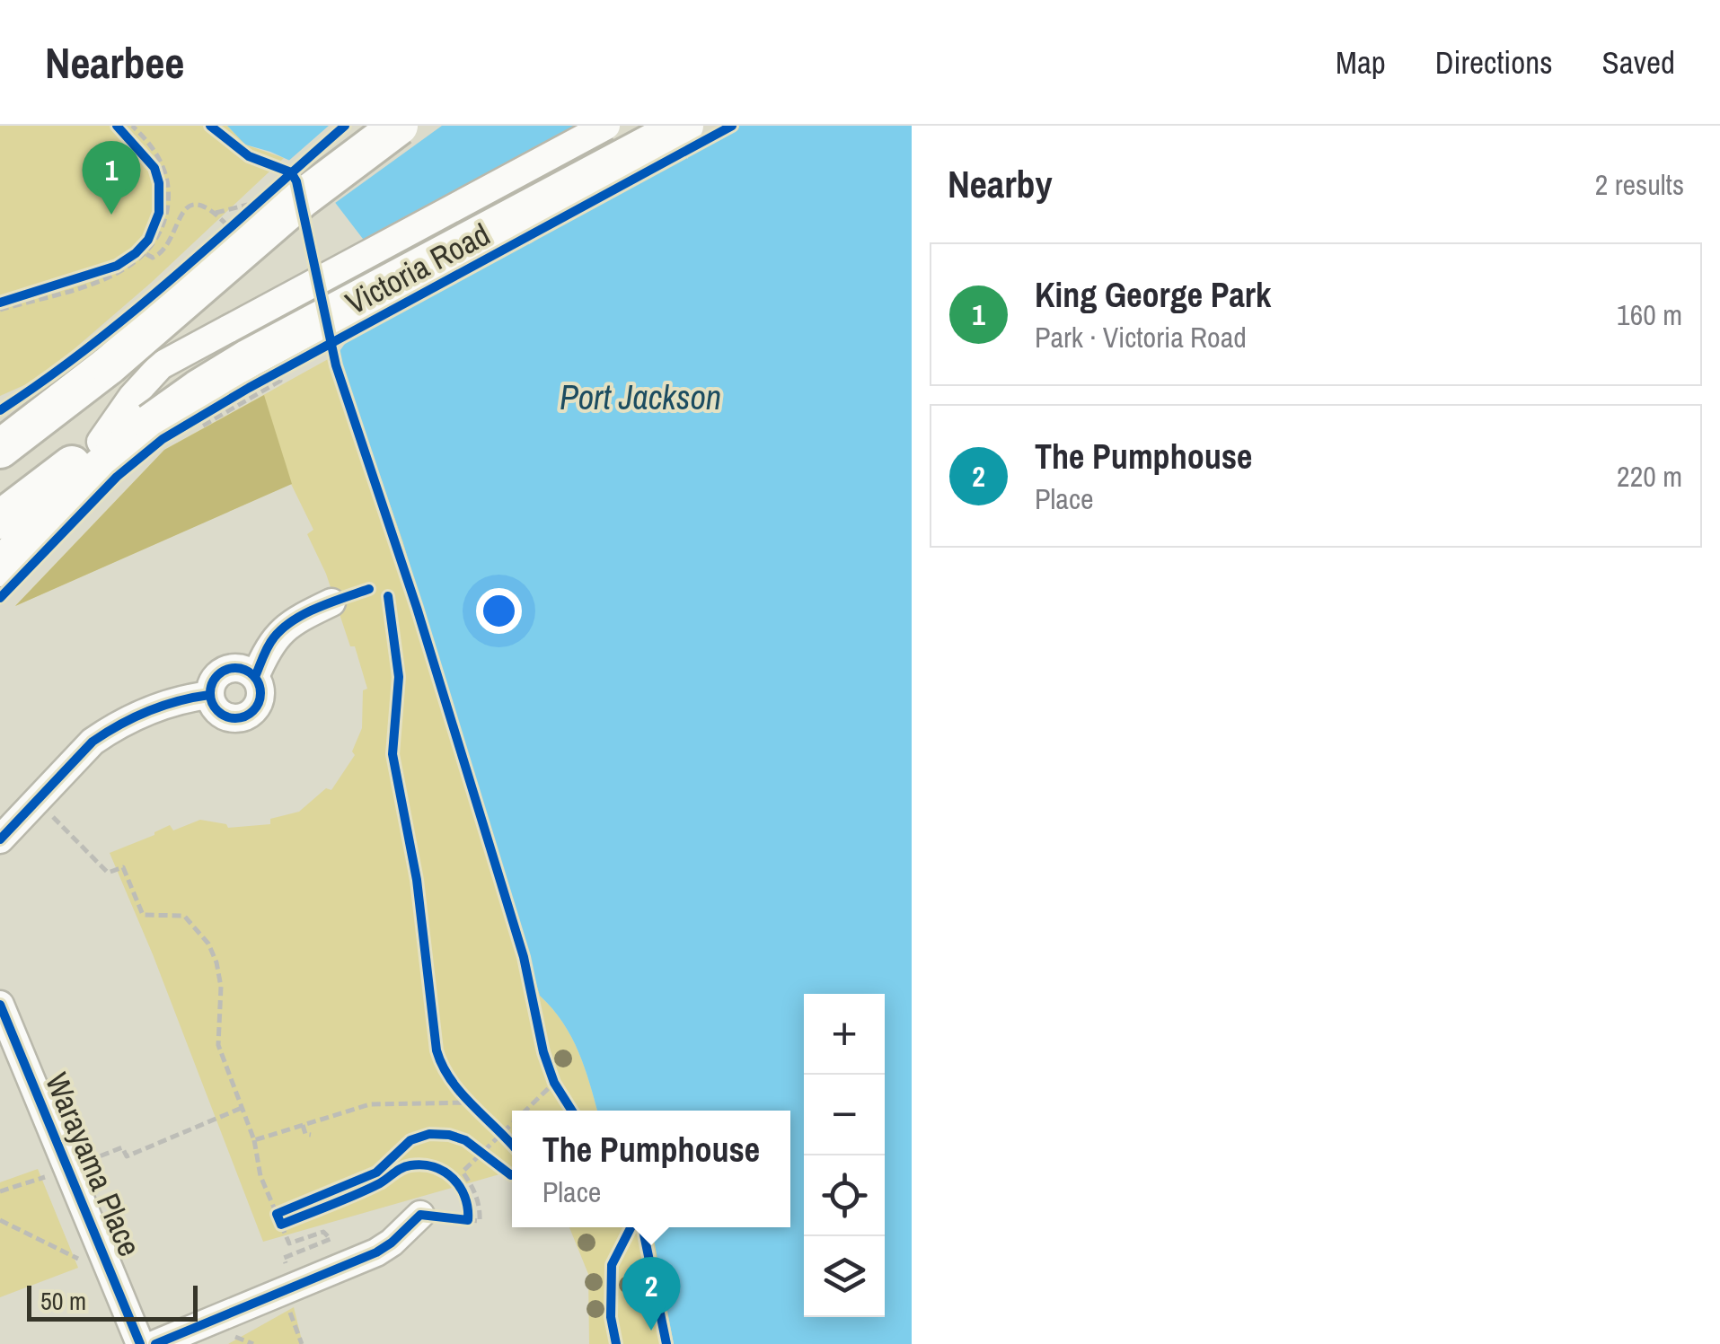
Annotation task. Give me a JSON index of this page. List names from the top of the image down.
{
  "streets": {
    "highway": ["Victoria Road"],
    "street": ["Warayama Place"]
  },
  "water": ["Port Jackson"],
  "scale_bar": "50 m",
  "page": {
    "header": "Nearbee",
    "nav": ["Map", "Directions", "Saved"],
    "heading": ["Nearby", "2 results"],
    "pins": ["1", "2"],
    "list": [
      {
        "mark": "1",
        "name": "King George Park",
        "note": "Park · Victoria Road",
        "value": "160 m"
      },
      {
        "mark": "2",
        "name": "The Pumphouse",
        "note": "Place",
        "value": "220 m"
      }
    ],
    "map_buttons": ["+", "−"],
    "popup": ["The Pumphouse", "Place"],
    "scale": "50 m"
  }
}
